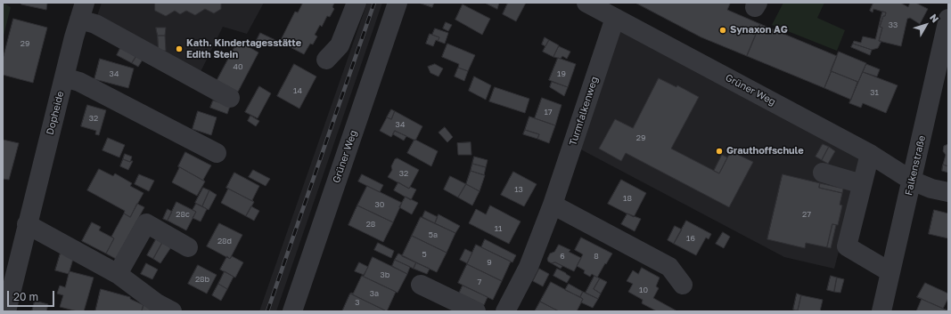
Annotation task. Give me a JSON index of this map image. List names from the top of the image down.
{
  "streets": {
    "street": [
      "Grüner Weg",
      "Turmfalkenweg",
      "Dopheide",
      "Falkenstraße"
    ]
  },
  "crossings": [
    ["Grüner Weg", "Turmfalkenweg"],
    ["Grüner Weg", "Falkenstraße"]
  ],
  "places": ["Synaxon AG", "Kath. Kindertagesstätte Edith Stein", "Grauthoffschule"],
  "house_numbers": [
    "33",
    "29",
    "40",
    "34",
    "19",
    "14",
    "31",
    "17",
    "32",
    "34",
    "29",
    "32",
    "13",
    "18",
    "30",
    "28c",
    "27",
    "28",
    "11",
    "5a",
    "16",
    "28d",
    "5",
    "6",
    "8",
    "9",
    "3b",
    "28b",
    "7",
    "10",
    "3a",
    "3"
  ],
  "scale_bar": "20 m",
  "north": "top right"
}
